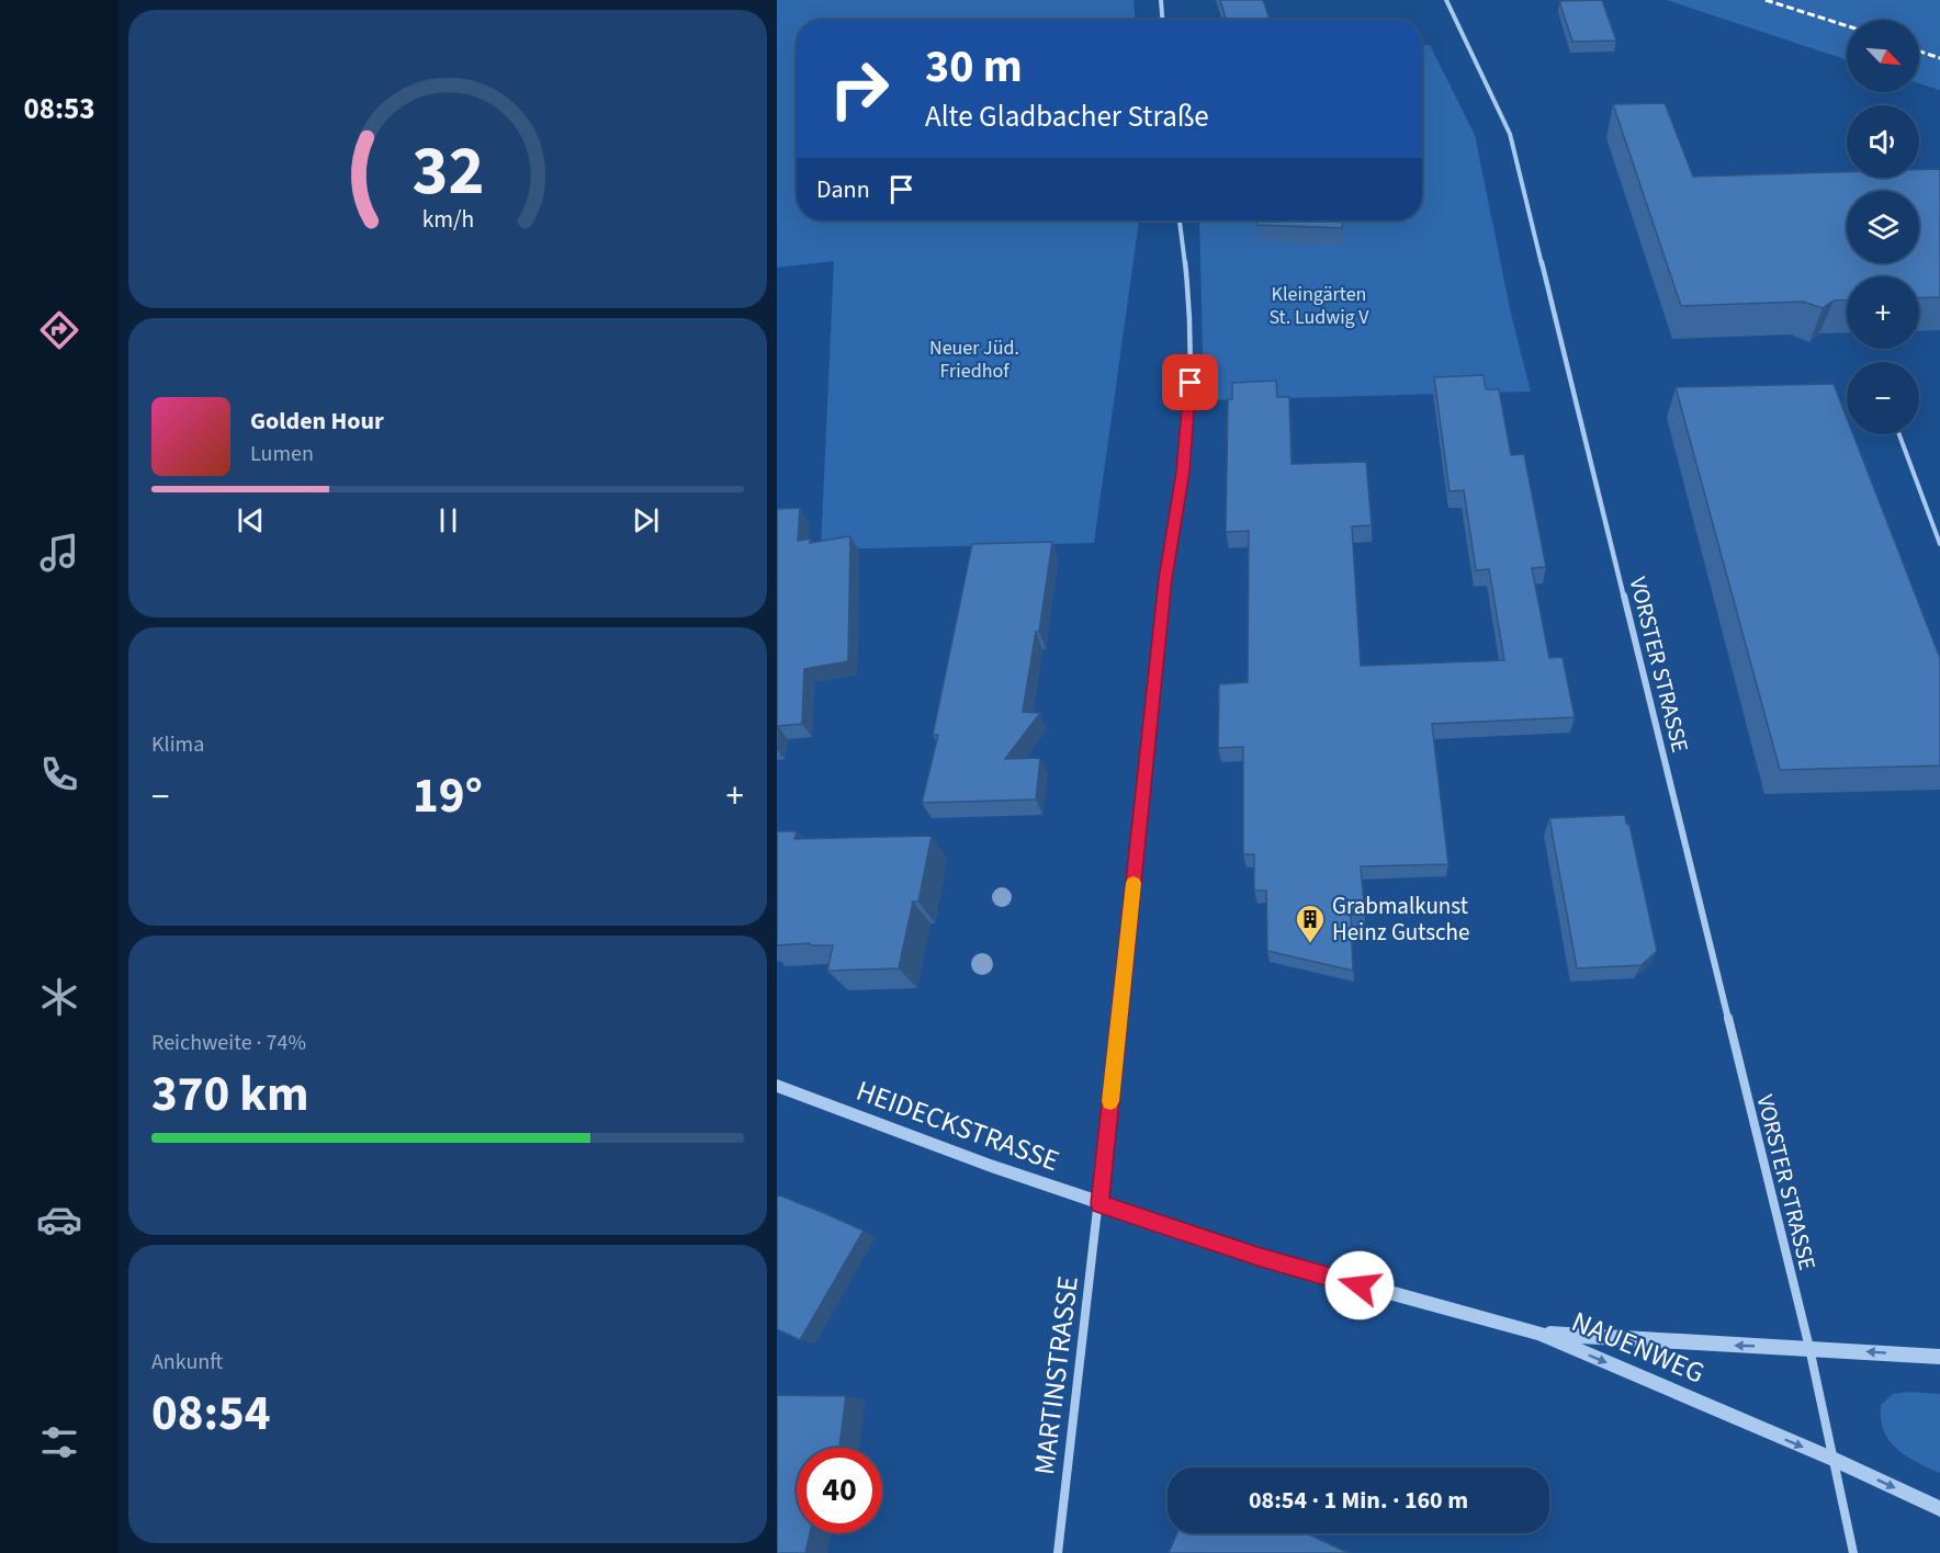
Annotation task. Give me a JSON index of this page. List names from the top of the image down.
{
  "streets": {
    "street": [
      "VORSTER STRASSE",
      "HEIDECKSTRASSE",
      "NAUENWEG",
      "MARTINSTRASSE"
    ]
  },
  "crossings": [
    ["VORSTER STRASSE", "NAUENWEG"],
    ["HEIDECKSTRASSE", "NAUENWEG"],
    ["HEIDECKSTRASSE", "MARTINSTRASSE"]
  ],
  "parks": ["Kleingärten St. Ludwig V", "Neuer Jüd. Friedhof"],
  "places": {
    "building": ["Grabmalkunst Heinz Gutsche"]
  },
  "north": "bottom right",
  "page": {
    "tabs": "08:53",
    "map_buttons": ["+", "−"],
    "turn": ["30 m", "Alte Gladbacher Straße"],
    "then": "Dann",
    "song": ["Golden Hour", "Lumen"],
    "tile": [
      "Klima",
      ["Reichweite · 74%", "370 km"],
      ["Ankunft", "08:54"]
    ],
    "heat": ["−", "19°", "+"],
    "limit": "40",
    "trip": "08:54 · 1 Min. · 160 m",
    "gauge": ["32", "km/h"]
  }
}
